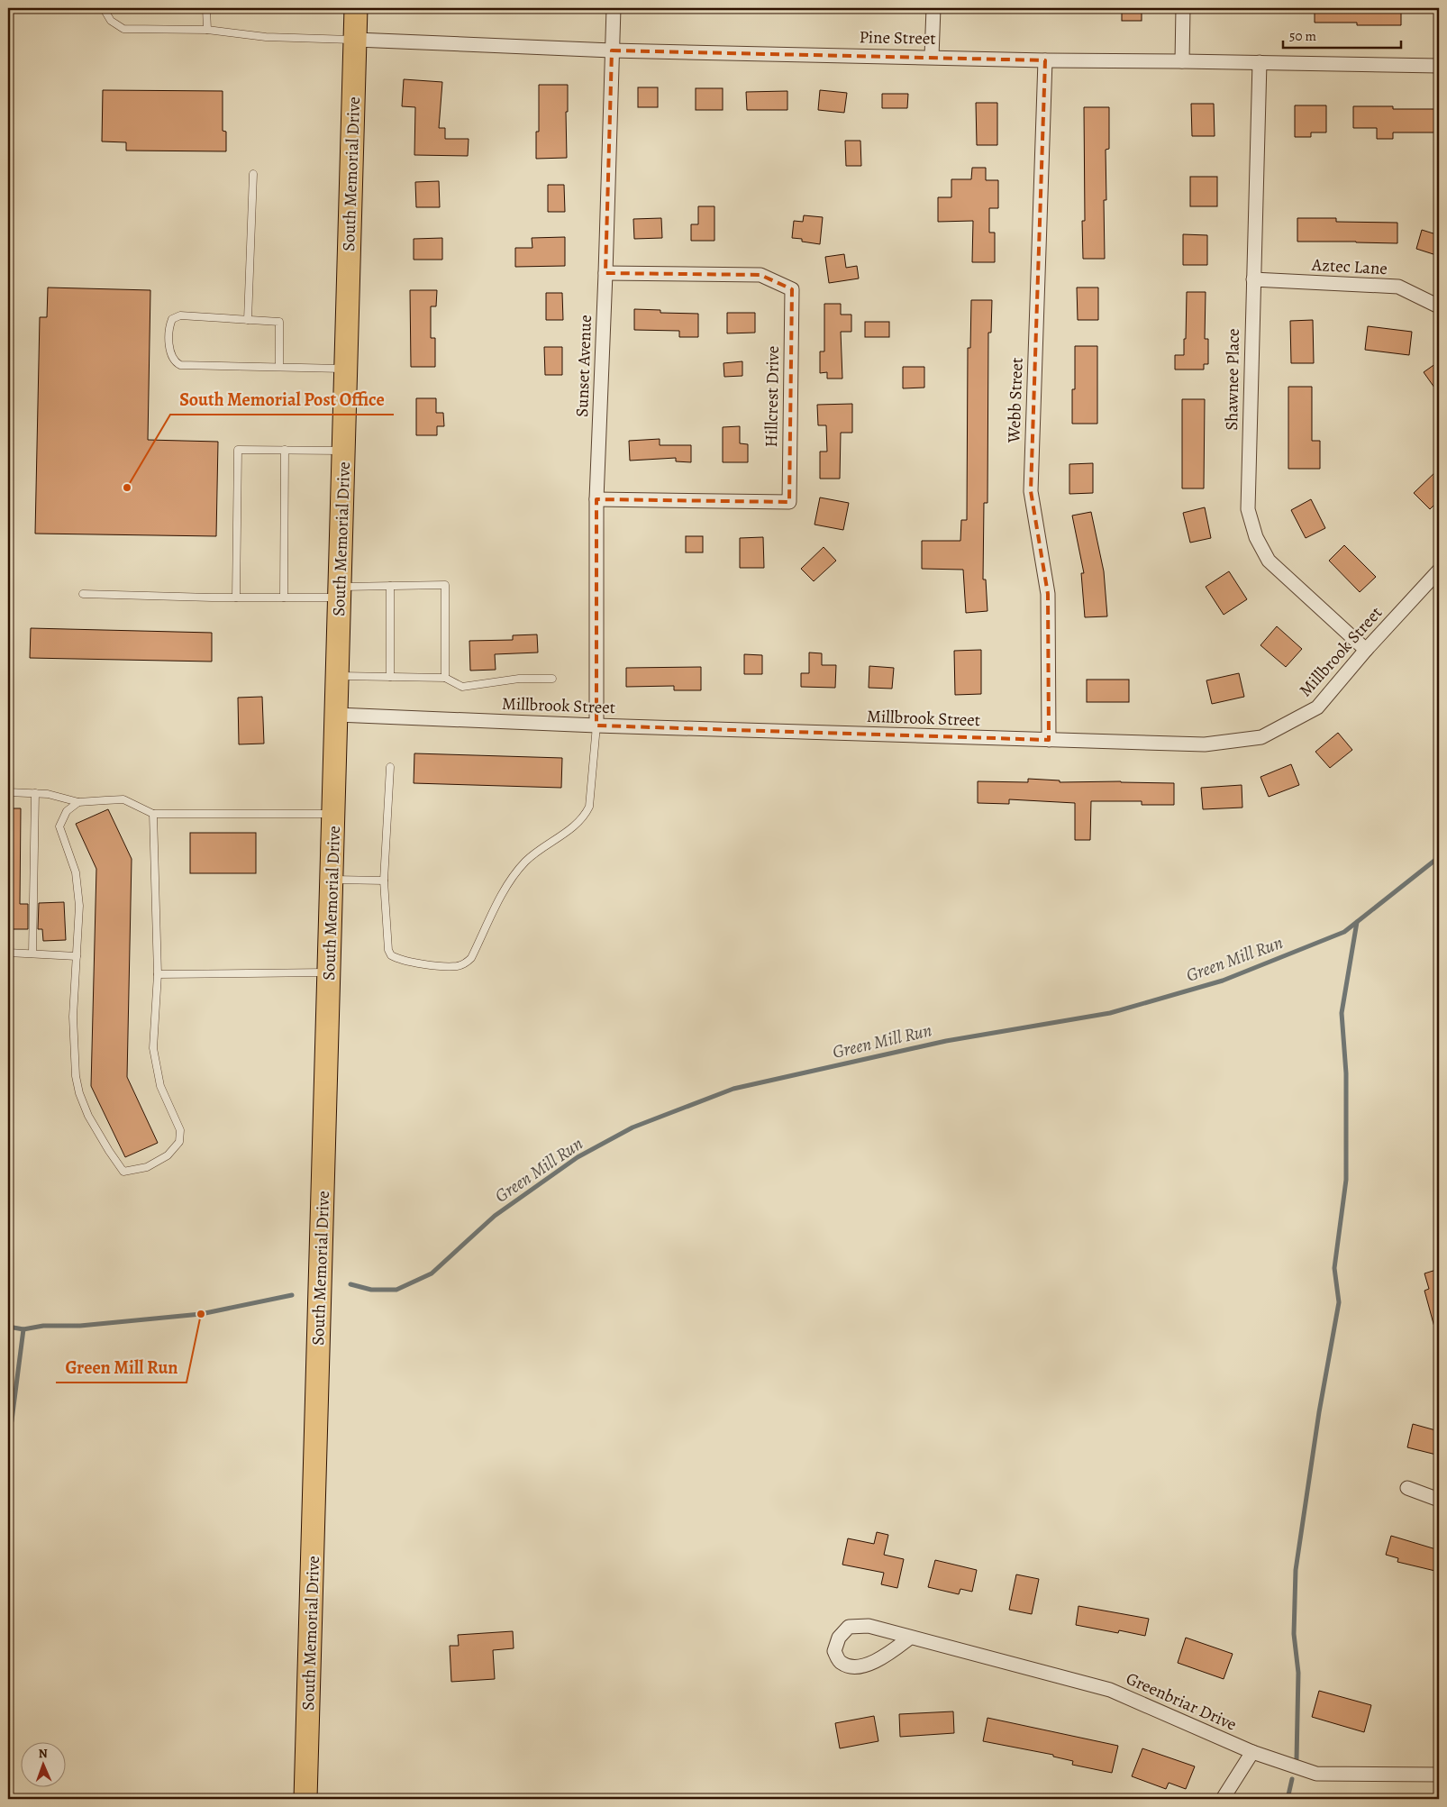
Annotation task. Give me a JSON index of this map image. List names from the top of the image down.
{
  "streets": {
    "main road": ["South Memorial Drive"],
    "street": [
      "Pine Street",
      "Aztec Lane",
      "Sunset Avenue",
      "Shawnee Place",
      "Hillcrest Drive",
      "Webb Street",
      "Millbrook Street",
      "Greenbriar Drive"
    ]
  },
  "crossings": [
    ["Pine Street", "South Memorial Drive"],
    ["Pine Street", "Sunset Avenue"],
    ["Pine Street", "Shawnee Place"],
    ["Pine Street", "Webb Street"],
    ["South Memorial Drive", "Millbrook Street"],
    ["Aztec Lane", "Shawnee Place"],
    ["Sunset Avenue", "Hillcrest Drive"],
    ["Sunset Avenue", "Millbrook Street"],
    ["Shawnee Place", "Millbrook Street"],
    ["Webb Street", "Millbrook Street"]
  ],
  "water": ["Green Mill Run"],
  "places": ["South Memorial Post Office", "Green Mill Run"],
  "scale_bar": "50 m",
  "north": "top"
}
